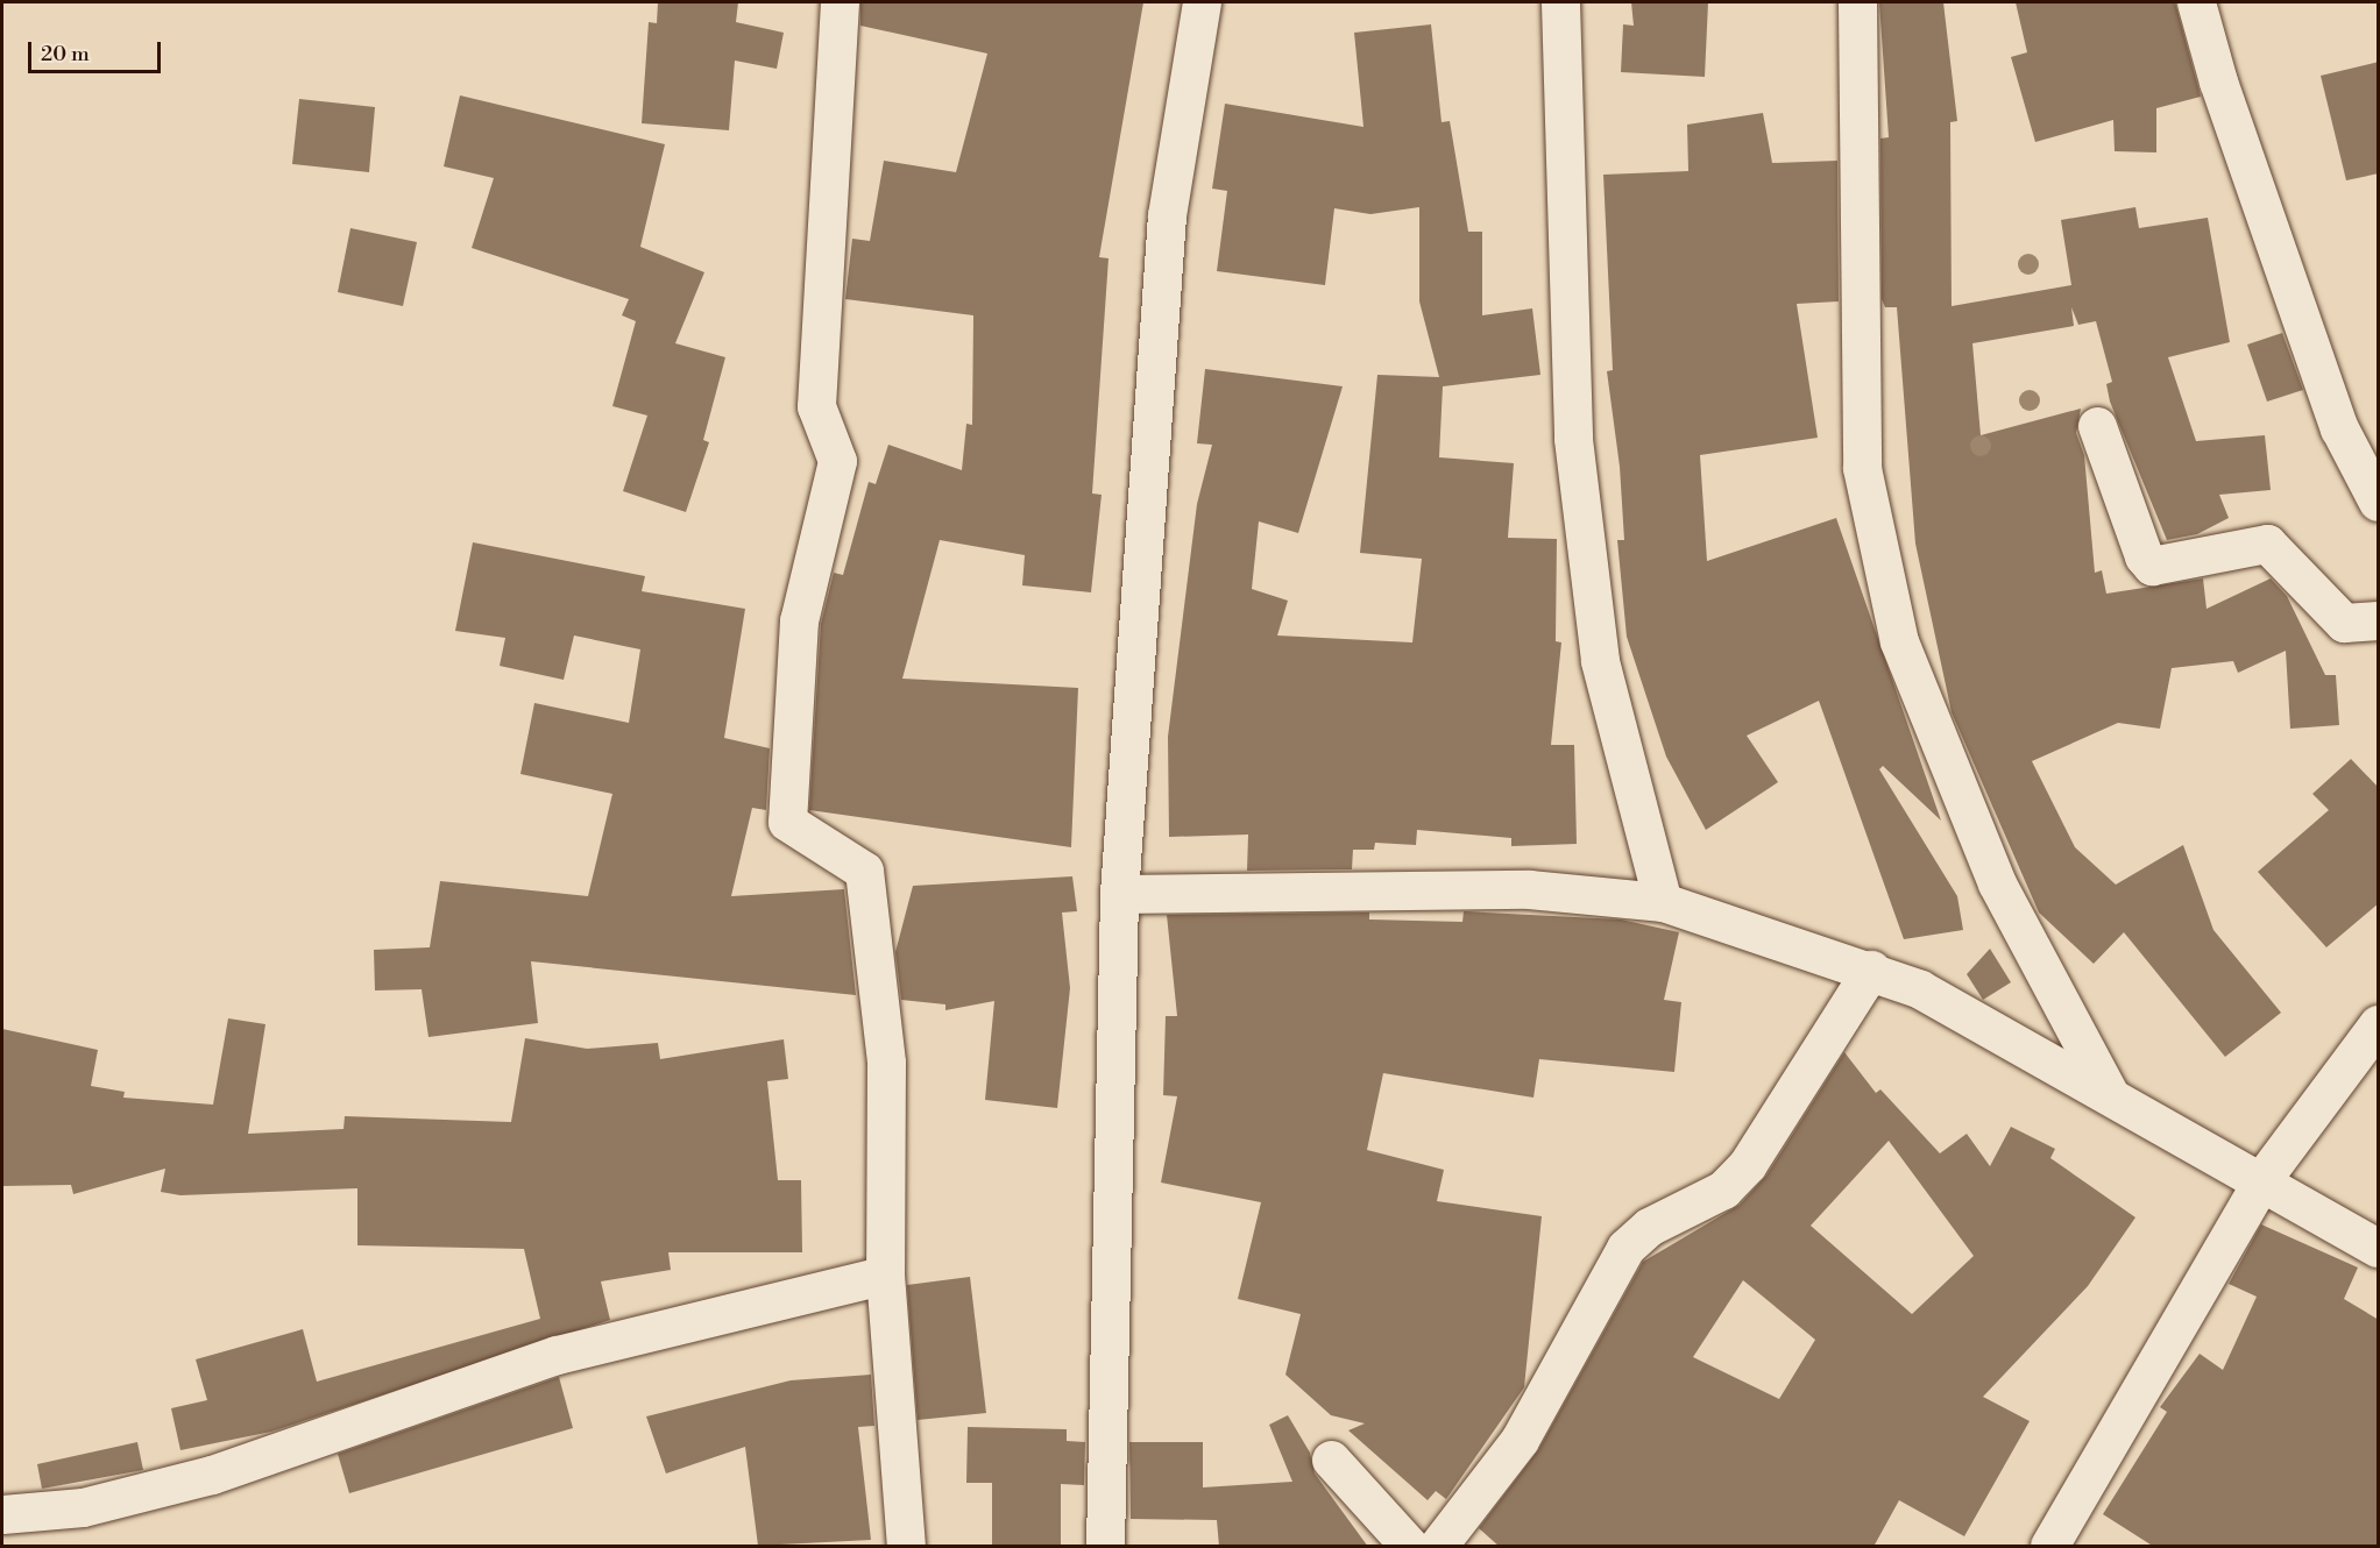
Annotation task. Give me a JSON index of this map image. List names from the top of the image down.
{
  "scale_bar": "20 m"
}
